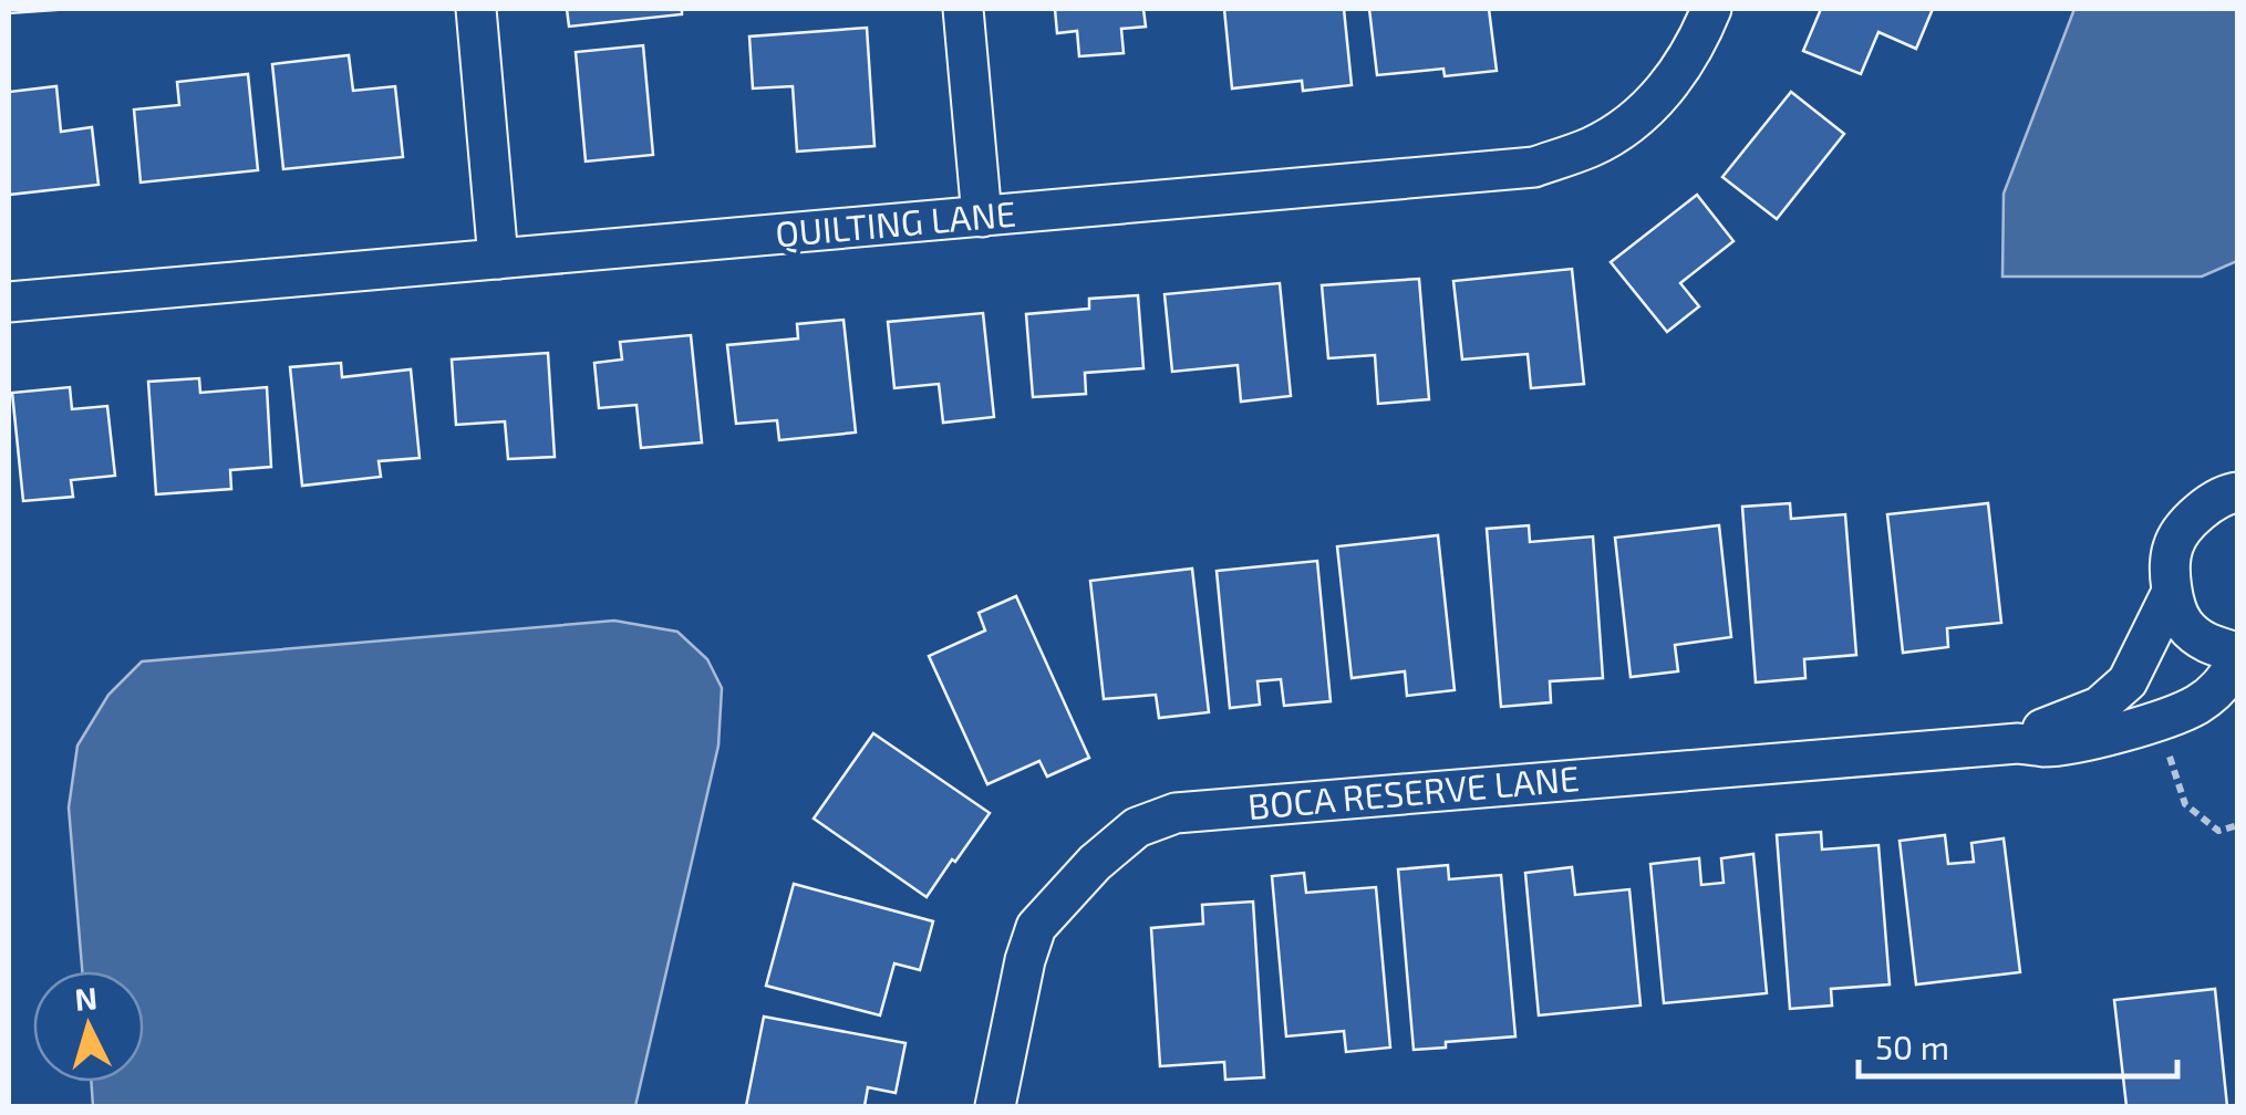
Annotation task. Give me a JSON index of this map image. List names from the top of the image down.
{
  "streets": {
    "street": ["QUILTING LANE", "BOCA RESERVE LANE"]
  },
  "scale_bar": "50 m",
  "north": "top"
}
